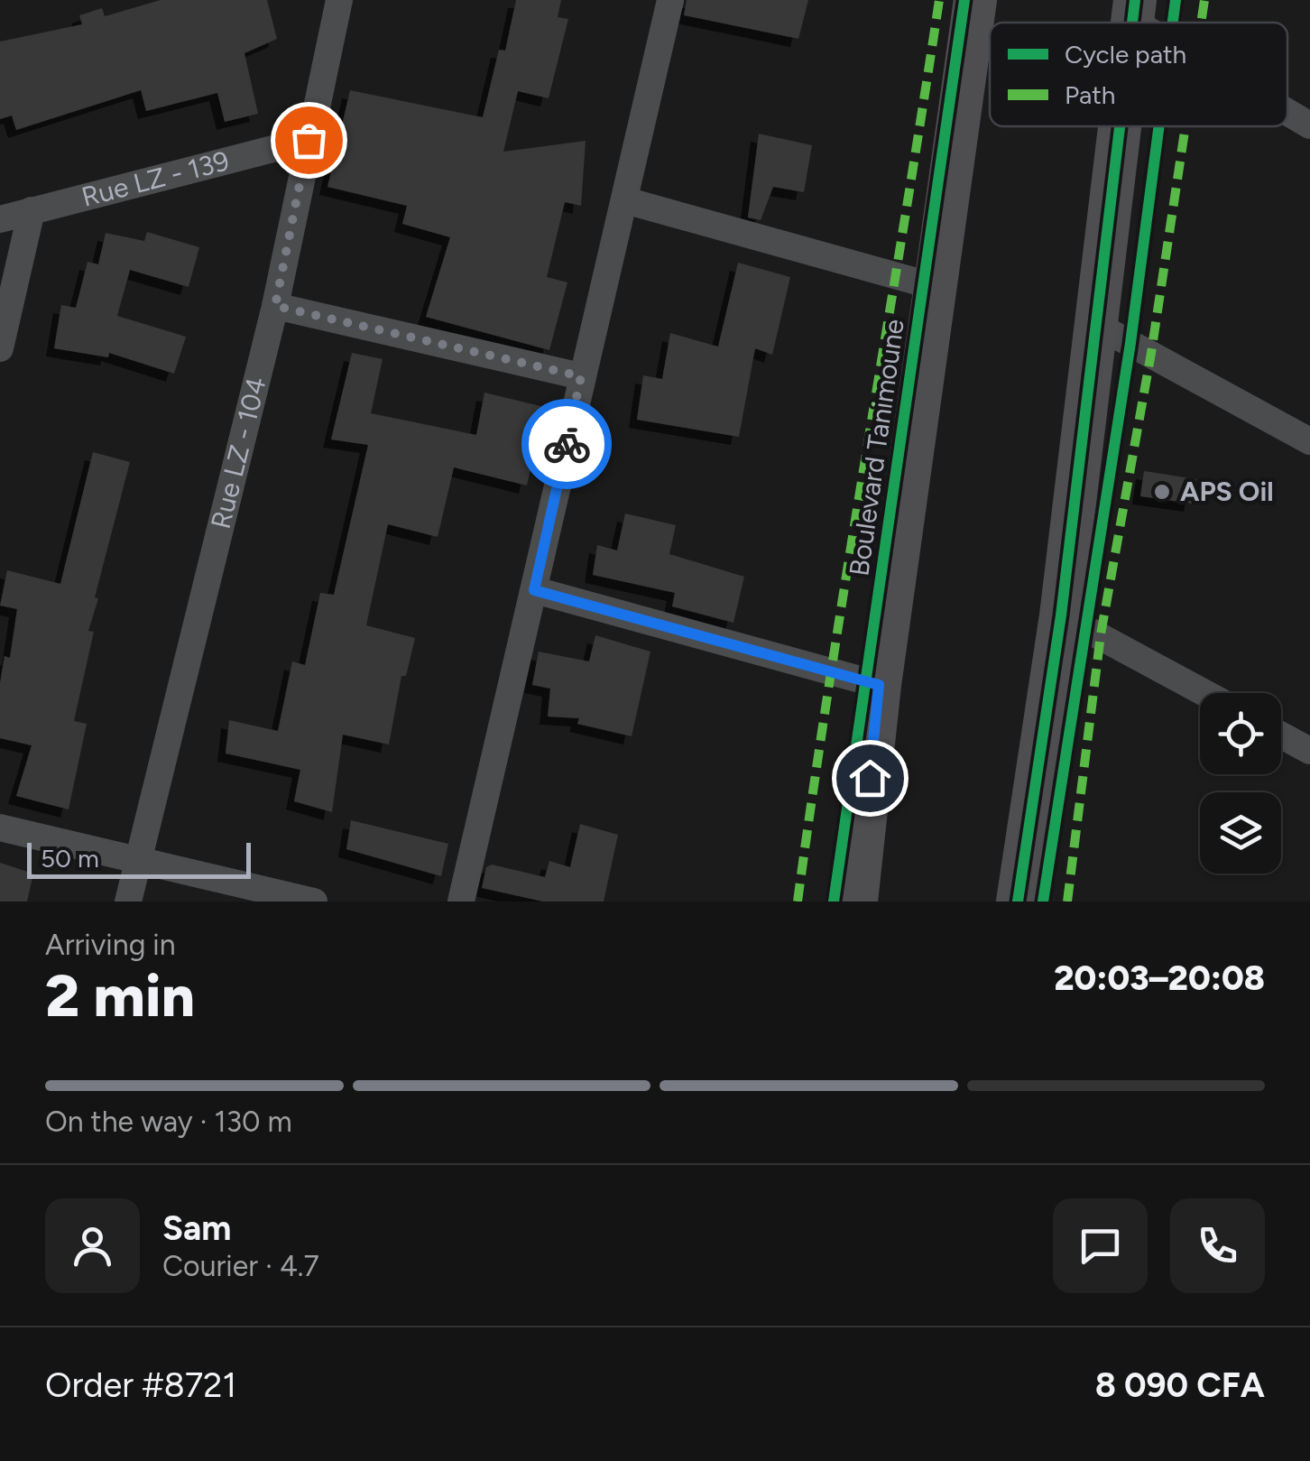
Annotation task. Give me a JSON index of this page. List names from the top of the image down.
{
  "streets": {
    "main road": ["Boulevard Tanimoune"],
    "street": ["Rue LZ - 139", "Rue LZ - 104"]
  },
  "crossings": [
    ["Rue LZ - 139", "Rue LZ - 104"]
  ],
  "places": ["APS Oil"],
  "legend": ["Cycle path", "Path"],
  "scale_bar": "50 m",
  "page": {
    "scale": "50 m",
    "heading": ["2 min", "Arriving in", "20:03–20:08"],
    "panel": [
      "Sam",
      "Courier · 4.7",
      "Order #8721",
      "8 090 CFA"
    ],
    "bar": "On the way · 130 m"
  }
}
